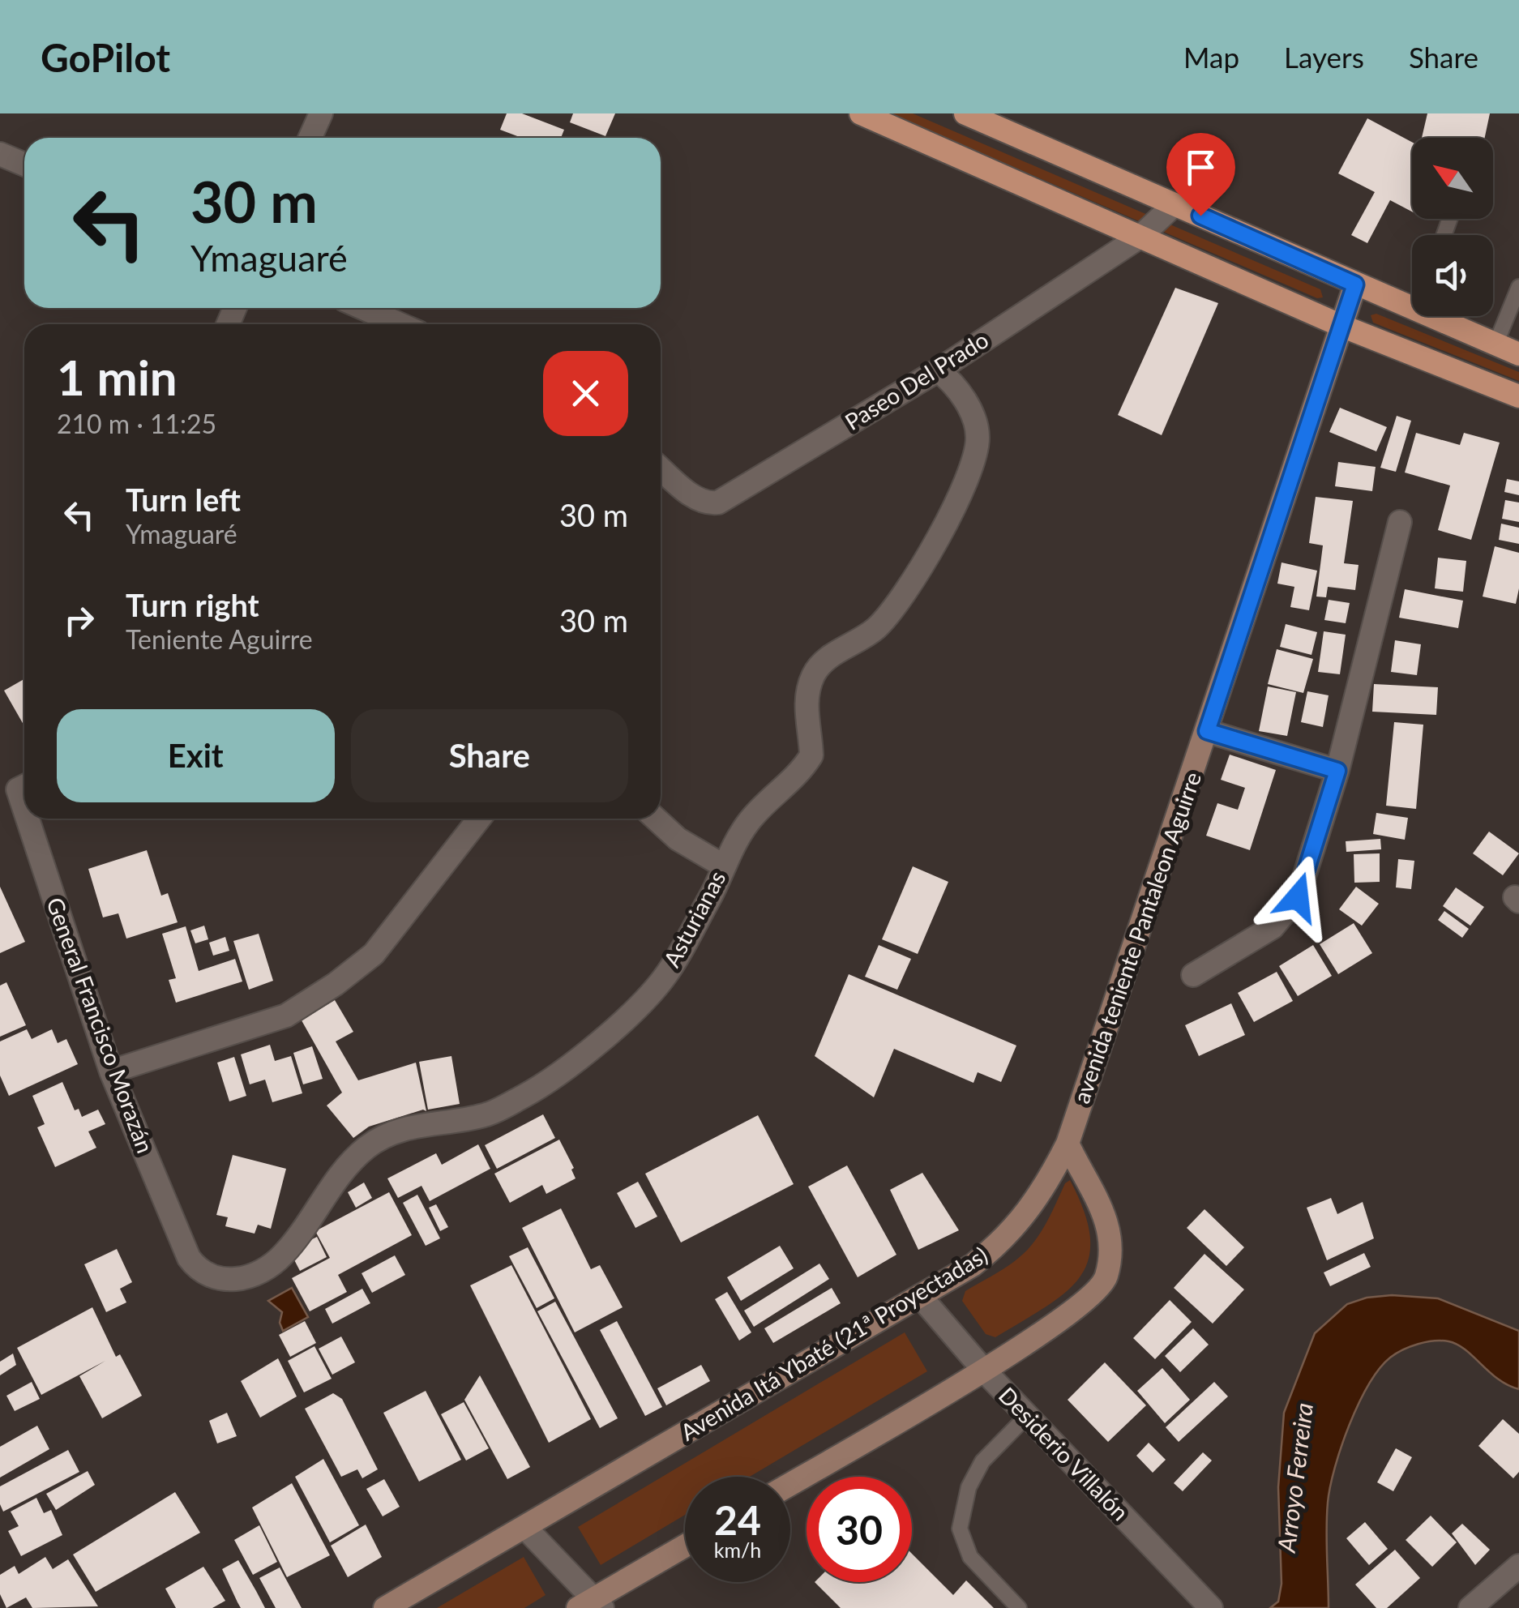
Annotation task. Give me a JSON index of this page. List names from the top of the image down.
{
  "streets": {
    "main road": ["avenida teniente Pantaleon Aguirre", "Avenida Itá Ybaté (21ª Proyectadas)"],
    "street": [
      "Paseo Del Prado",
      "Asturianas",
      "General Francisco Morazán",
      "Desiderio Villalón"
    ]
  },
  "crossings": [
    ["Paseo Del Prado", "Asturianas"],
    ["Asturianas", "General Francisco Morazán"],
    ["avenida teniente Pantaleon Aguirre", "Avenida Itá Ybaté (21ª Proyectadas)"],
    ["Avenida Itá Ybaté (21ª Proyectadas)", "Desiderio Villalón"]
  ],
  "water": ["Arroyo Ferreira"],
  "north": "top left",
  "page": {
    "header": "GoPilot",
    "nav": ["Map", "Layers", "Share"],
    "turn": ["30 m", "Ymaguaré"],
    "heading": ["1 min", "210 m · 11:25"],
    "list": [
      {
        "name": "Turn left",
        "note": "Ymaguaré",
        "value": "30 m"
      },
      {
        "name": "Turn right",
        "note": "Teniente Aguirre",
        "value": "30 m"
      }
    ],
    "buttons": ["Exit", "Share"],
    "speed": "24 km/h",
    "limit": "30"
  }
}
